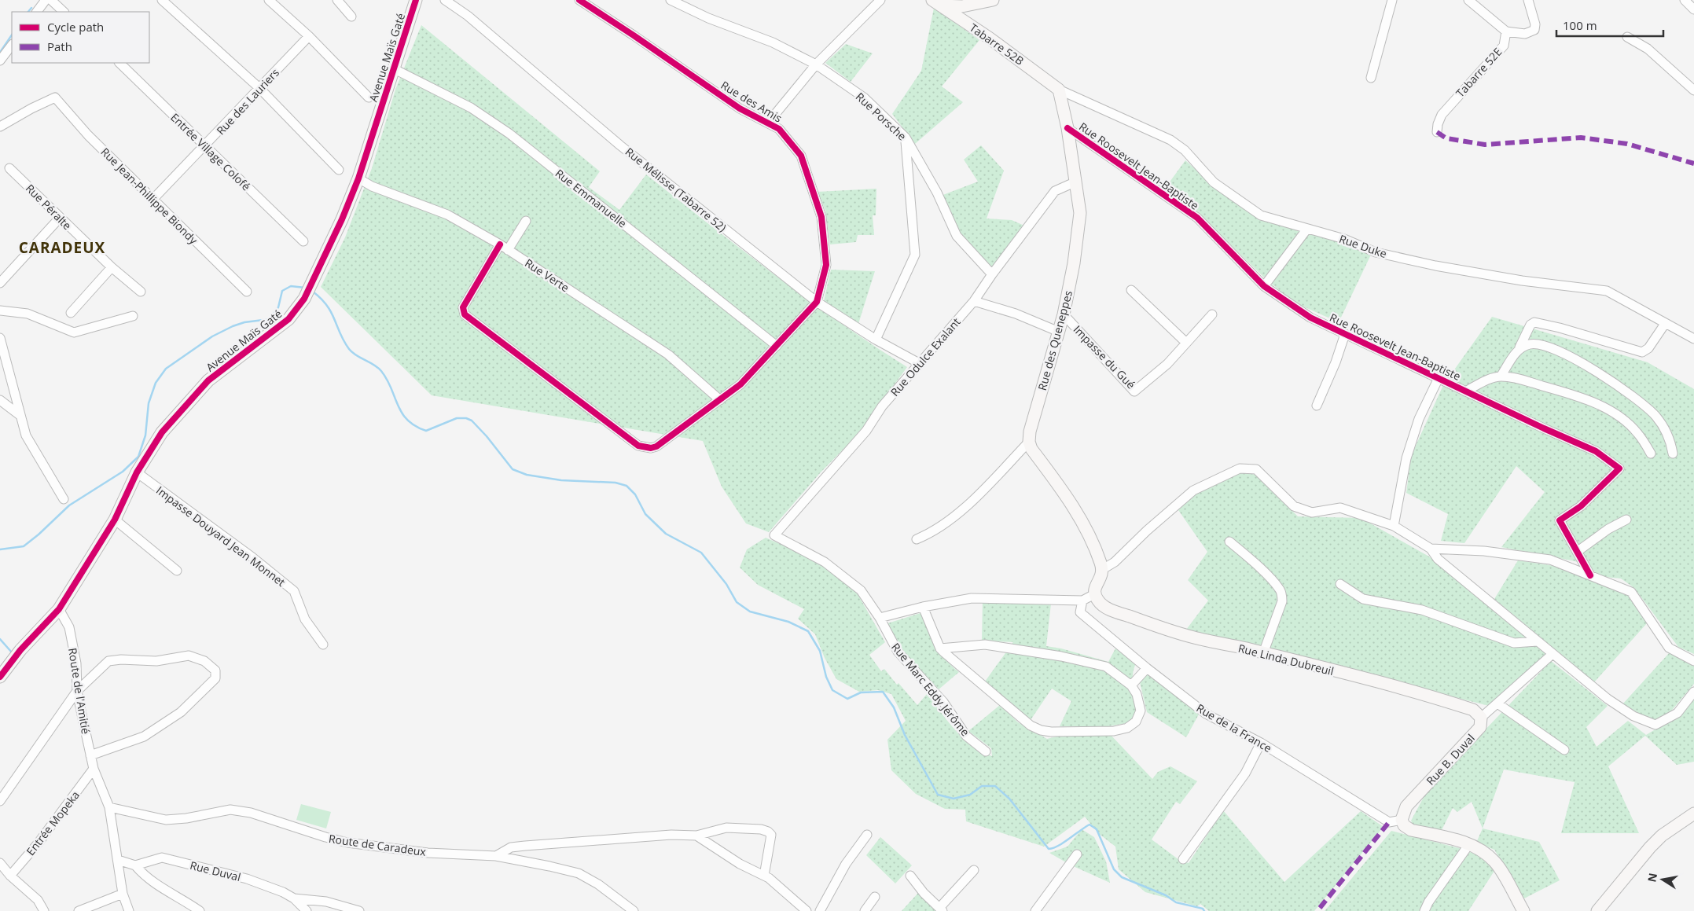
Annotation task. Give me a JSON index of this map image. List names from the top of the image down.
{
  "streets": {
    "street": [
      "Tabarre 52B",
      "Avenue Maïs Gaté",
      "Tabarre 52E",
      "Rue des Lauriers",
      "Rue des Amis",
      "Rue Porsche",
      "Entrée Village Colofé",
      "Rue Roosevelt Jean-Baptiste",
      "Rue Mélisse (Tabarre 52)",
      "Rue Jean-Phillippe Biondy",
      "Rue Emmanuelle",
      "Rue Péralte",
      "Rue Duke",
      "Rue Verte",
      "Rue des Queneppes",
      "Rue Odulce Exalant",
      "Impasse du Gué",
      "Impasse Douyard Jean Monnet",
      "Rue Linda Dubreuil",
      "Rue Marc Eddy Jérôme",
      "Route de l'Amitié",
      "Rue de la France",
      "Rue B. Duval",
      "Entrée Mopeka",
      "Route de Caradeux",
      "Rue Duval"
    ]
  },
  "crossings": [
    ["Tabarre 52B", "Rue Duke"],
    ["Tabarre 52B", "Rue des Queneppes"],
    ["Avenue Maïs Gaté", "Rue Emmanuelle"],
    ["Avenue Maïs Gaté", "Rue Verte"],
    ["Avenue Maïs Gaté", "Impasse Douyard Jean Monnet"],
    ["Avenue Maïs Gaté", "Route de l'Amitié"],
    ["Rue des Lauriers", "Entrée Village Colofé"],
    ["Rue des Lauriers", "Rue Jean-Phillippe Biondy"],
    ["Rue des Amis", "Rue Mélisse (Tabarre 52)"],
    ["Rue Porsche", "Rue Odulce Exalant"],
    ["Rue Roosevelt Jean-Baptiste", "Rue des Queneppes"],
    ["Rue Mélisse (Tabarre 52)", "Rue Odulce Exalant"],
    ["Rue Duke", "Rue des Queneppes"],
    ["Rue des Queneppes", "Rue Odulce Exalant"],
    ["Rue des Queneppes", "Impasse du Gué"],
    ["Rue Odulce Exalant", "Rue Marc Eddy Jérôme"],
    ["Rue Linda Dubreuil", "Rue B. Duval"],
    ["Route de l'Amitié", "Entrée Mopeka"],
    ["Route de l'Amitié", "Route de Caradeux"],
    ["Rue de la France", "Rue B. Duval"]
  ],
  "districts": ["CARADEUX"],
  "legend": ["Cycle path", "Path"],
  "scale_bar": "100 m",
  "north": "left"
}
